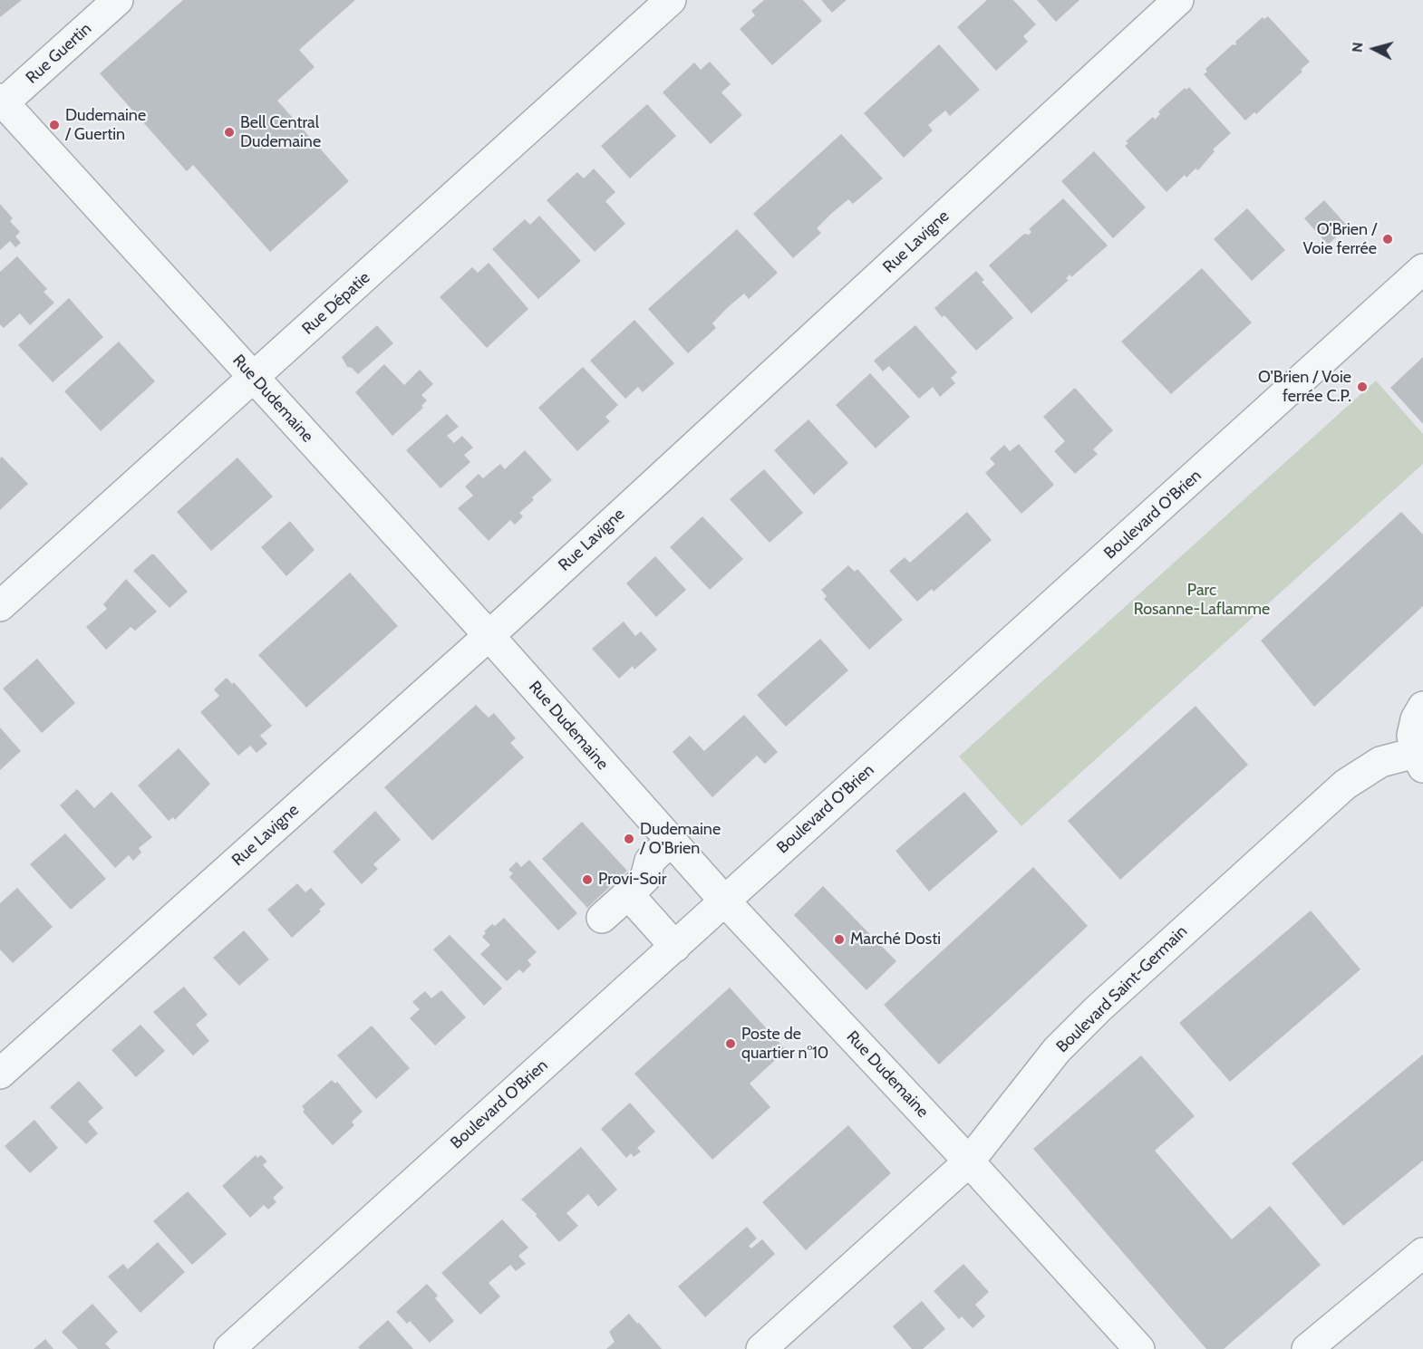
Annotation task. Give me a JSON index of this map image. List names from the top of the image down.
{
  "streets": {
    "street": [
      "Rue Guertin",
      "Rue Lavigne",
      "Rue Dépatie",
      "Rue Dudemaine",
      "Boulevard O'Brien",
      "Boulevard Saint-Germain"
    ]
  },
  "crossings": [
    ["Rue Guertin", "Rue Dudemaine"],
    ["Rue Lavigne", "Rue Dudemaine"],
    ["Rue Dépatie", "Rue Dudemaine"],
    ["Rue Dudemaine", "Boulevard O'Brien"],
    ["Rue Dudemaine", "Boulevard Saint-Germain"]
  ],
  "parks": ["Parc Rosanne-Laflamme"],
  "places": [
    "Dudemaine / Guertin",
    "Bell Central Dudemaine",
    "O'Brien / Voie ferrée",
    "O'Brien / Voie ferrée C.P.",
    "Dudemaine / O'Brien",
    "Provi-Soir",
    "Marché Dosti",
    "Poste de quartier n°10"
  ],
  "north": "left"
}
